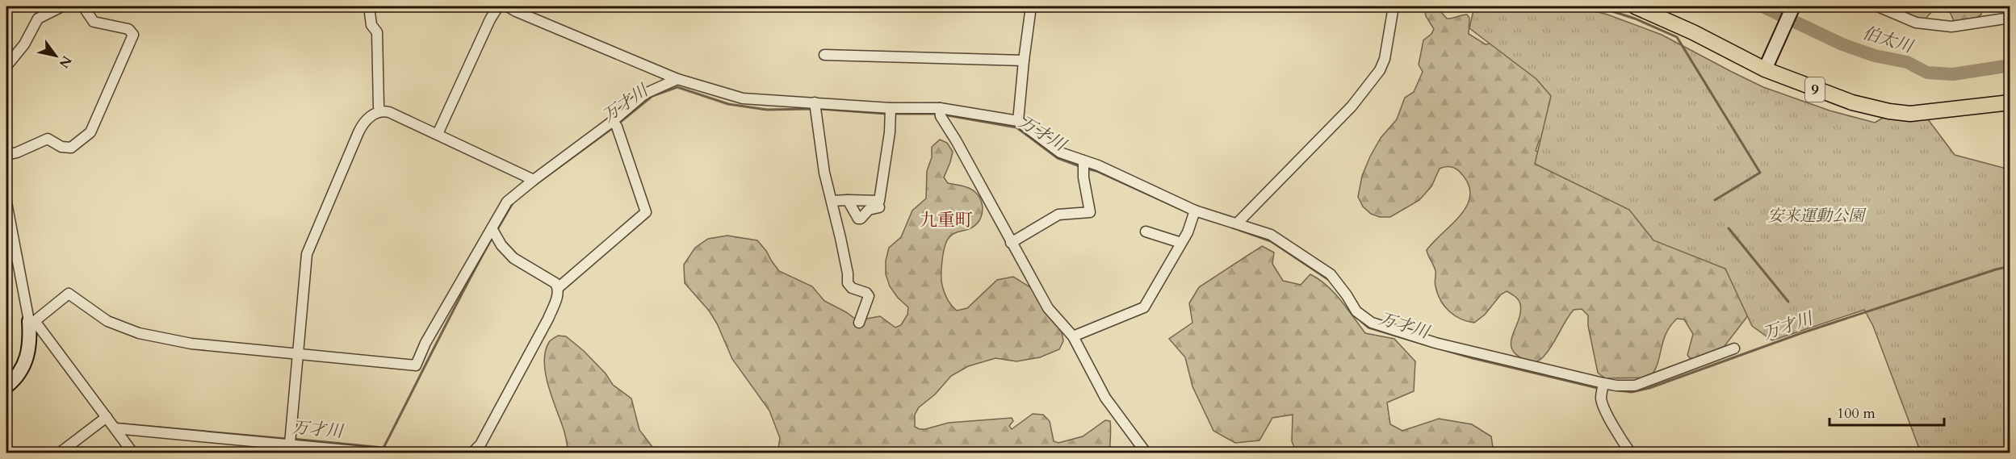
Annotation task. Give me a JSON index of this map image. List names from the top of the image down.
{
  "streets": {
    "main road": ["9"]
  },
  "districts": ["九重町"],
  "water": ["伯太川", "万才川"],
  "parks": ["安来運動公園"],
  "scale_bar": "100 m",
  "north": "bottom right"
}
